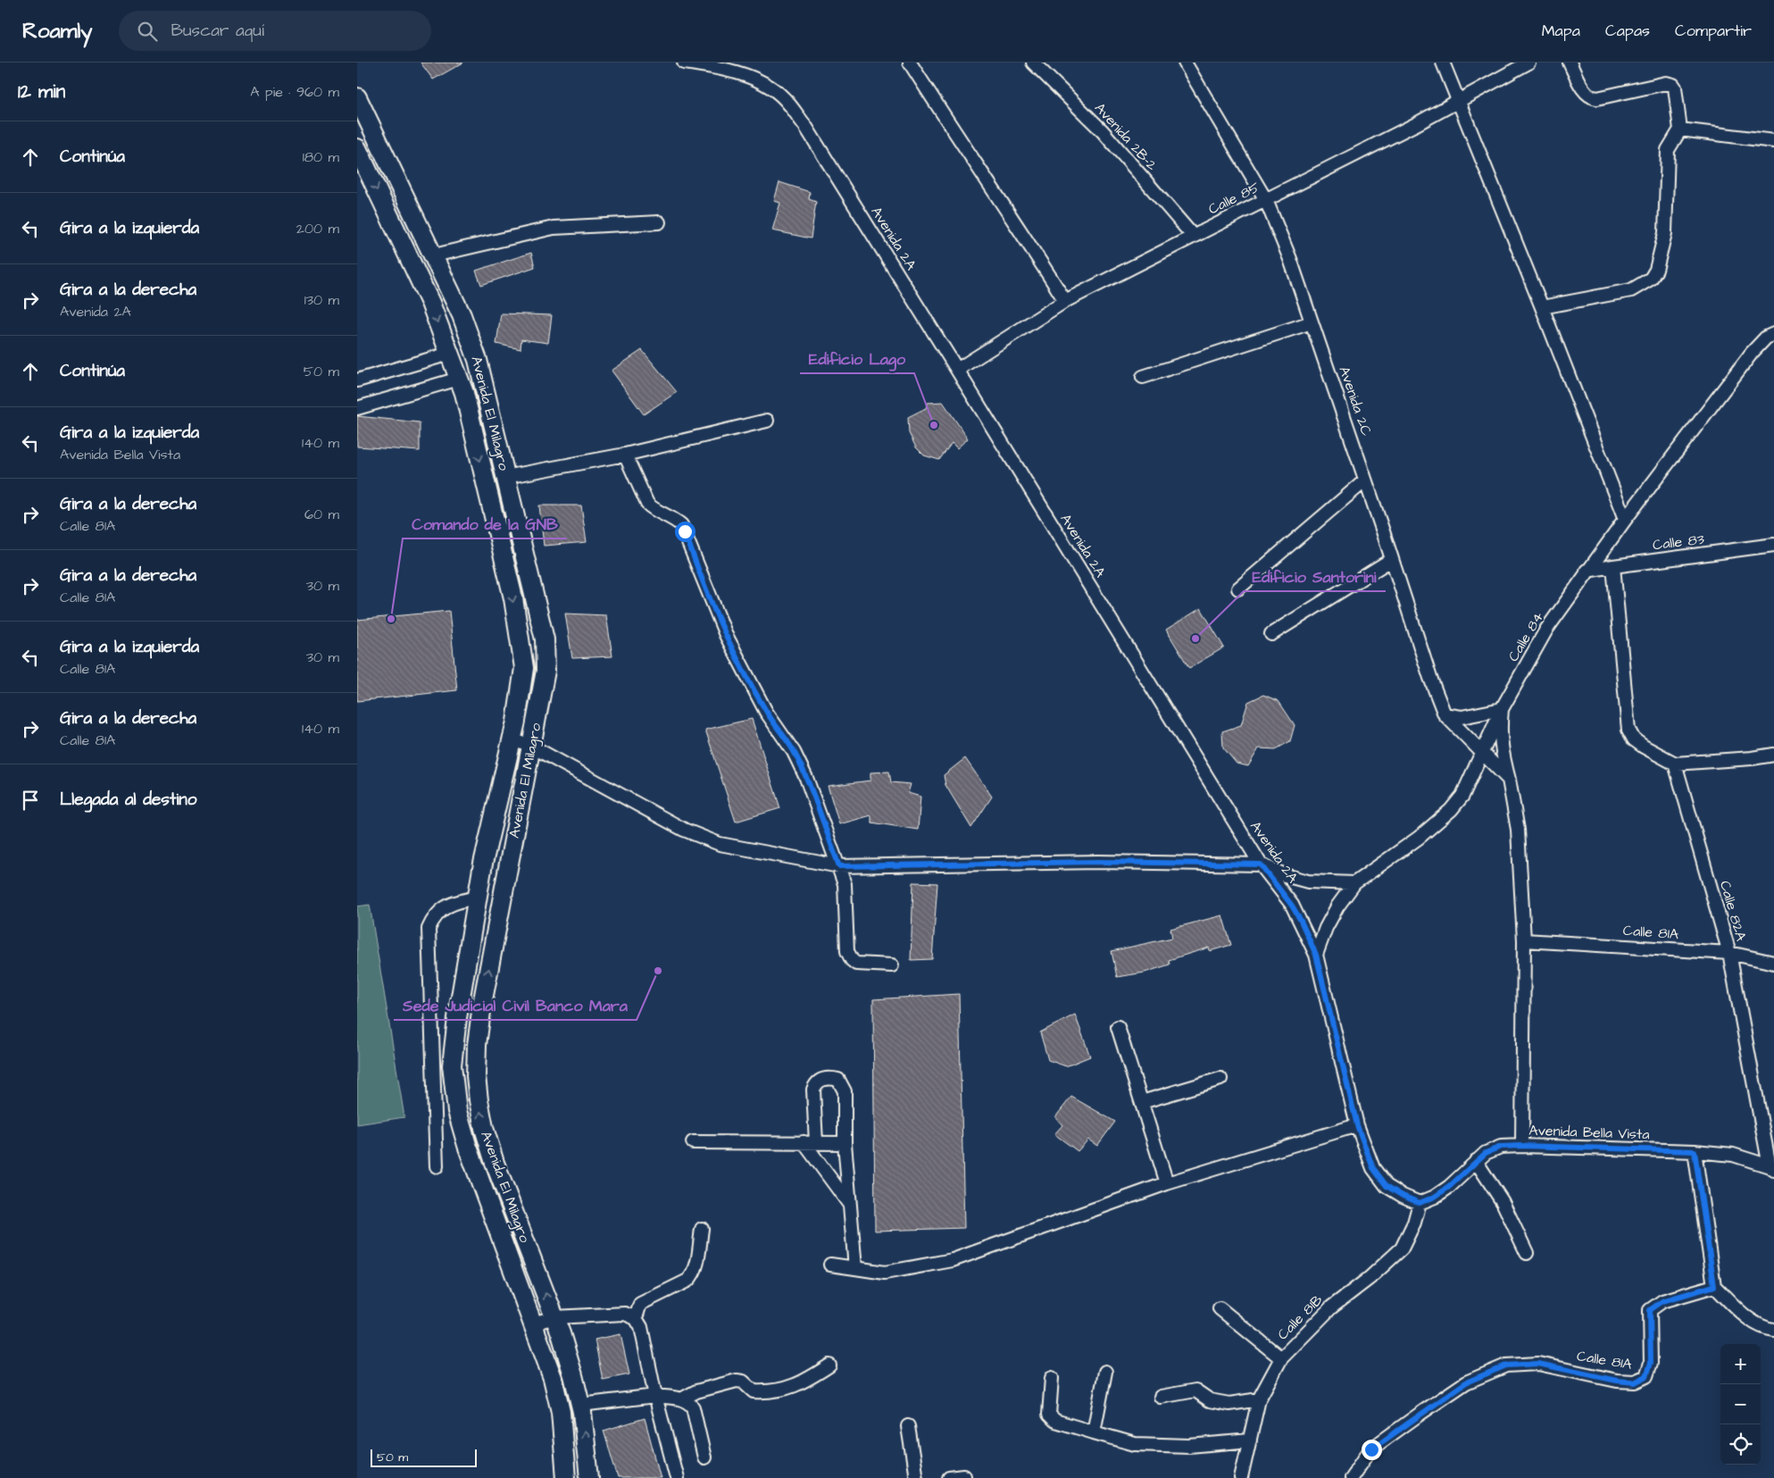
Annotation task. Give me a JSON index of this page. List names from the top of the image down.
{
  "streets": {
    "main road": ["Avenida El Milagro"],
    "street": [
      "Avenida 2B-2",
      "Calle 85",
      "Avenida 2A",
      "Avenida 2C",
      "Calle 83",
      "Calle 84",
      "Calle 82A",
      "Calle 81A",
      "Avenida Bella Vista",
      "Calle 81B"
    ]
  },
  "crossings": [
    ["Avenida 2B-2", "Calle 85"],
    ["Calle 85", "Avenida 2A"],
    ["Calle 85", "Avenida 2C"],
    ["Avenida 2A", "Calle 84"],
    ["Avenida 2A", "Avenida Bella Vista"],
    ["Avenida 2A", "Calle 81B"],
    ["Avenida 2C", "Calle 84"],
    ["Calle 83", "Calle 84"],
    ["Calle 82A", "Calle 81A"],
    ["Calle 82A", "Avenida Bella Vista"],
    ["Avenida Bella Vista", "Calle 81B"]
  ],
  "places": [
    "Edificio Lago",
    "Comando de la GNB",
    "Edificio Santorini",
    "Sede Judicial Civil Banco Mara"
  ],
  "scale_bar": "50 m",
  "page": {
    "header": "Roamly",
    "search": "Buscar aquí",
    "nav": ["Mapa", "Capas", "Compartir"],
    "heading": ["12 min", "A pie · 960 m"],
    "list": [
      ["Continúa", "180 m"],
      ["Gira a la izquierda", "200 m"],
      ["Gira a la derecha", "Avenida 2A", "130 m"],
      ["Continúa", "50 m"],
      ["Gira a la izquierda", "Avenida Bella Vista", "140 m"],
      ["Gira a la derecha", "Calle 81A", "60 m"],
      ["Gira a la derecha", "Calle 81A", "30 m"],
      ["Gira a la izquierda", "Calle 81A", "30 m"],
      ["Gira a la derecha", "Calle 81A", "140 m"],
      "Llegada al destino"
    ],
    "map_buttons": ["+", "−"],
    "scale": "50 m"
  }
}
